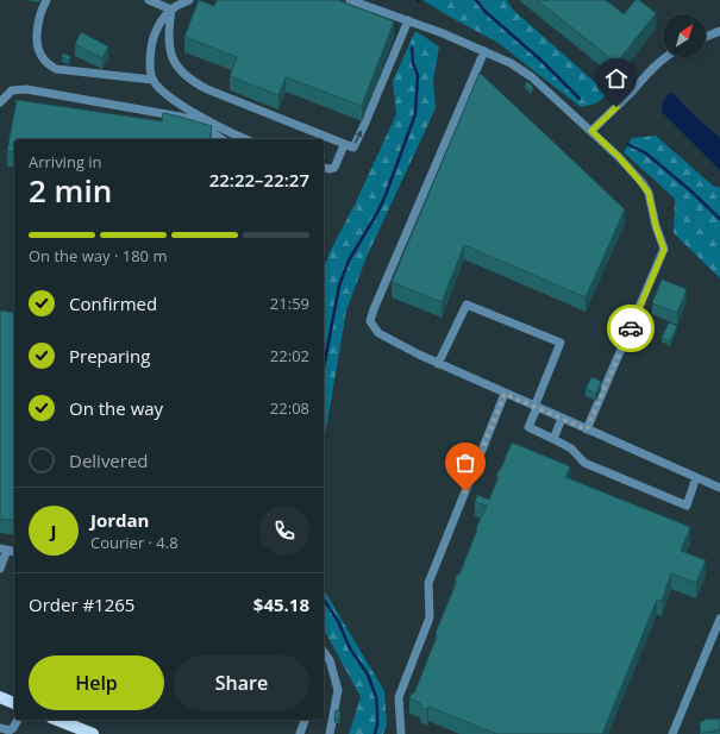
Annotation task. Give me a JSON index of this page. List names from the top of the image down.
{
  "north": "top right",
  "page": {
    "heading": ["2 min", "Arriving in", "22:22–22:27"],
    "panel": [
      "Jordan",
      "Courier · 4.8",
      "Order #1265",
      "$45.18"
    ],
    "bar": "On the way · 180 m",
    "list": [
      ["Confirmed", "21:59"],
      ["Preparing", "22:02"],
      ["On the way", "22:08"],
      "Delivered"
    ],
    "round": "J",
    "buttons": ["Help", "Share"]
  }
}
